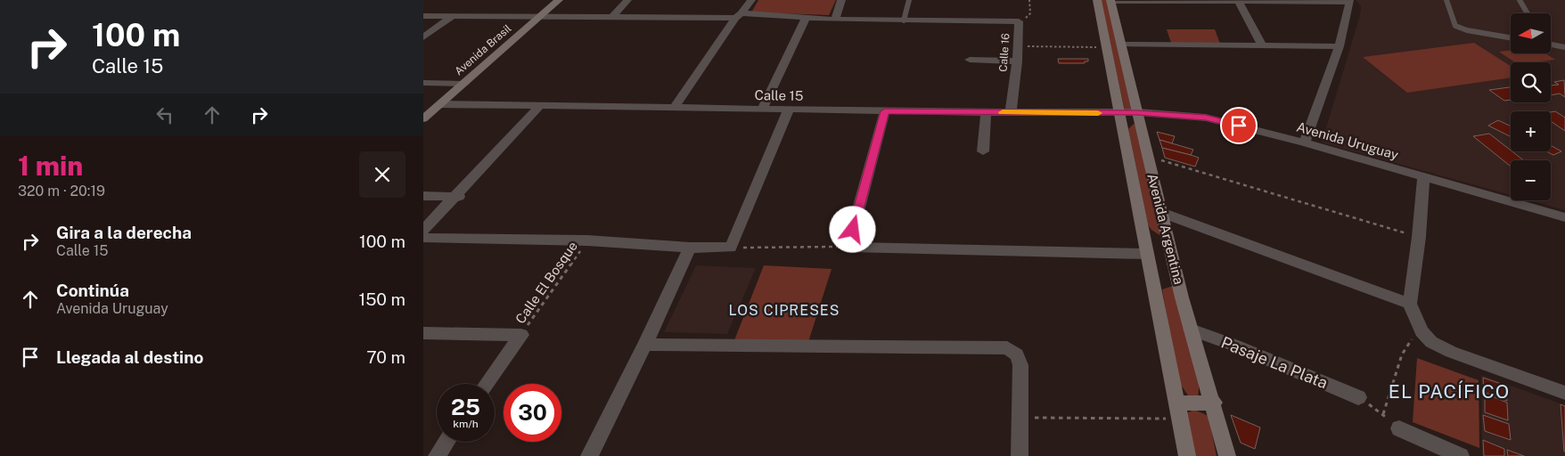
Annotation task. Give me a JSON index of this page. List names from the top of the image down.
{
  "streets": {
    "main road": ["Avenida Brasil", "Avenida Argentina"],
    "street": [
      "Calle 16",
      "Calle 15",
      "Avenida Uruguay",
      "Pasaje La Plata"
    ],
    "path": ["Calle El Bosque"]
  },
  "crossings": [
    ["Avenida Brasil", "Calle 15"],
    ["Calle 16", "Calle 15"],
    ["Calle 15", "Avenida Uruguay"],
    ["Calle 15", "Avenida Argentina"],
    ["Avenida Uruguay", "Avenida Argentina"],
    ["Avenida Argentina", "Pasaje La Plata"]
  ],
  "districts": ["LOS CIPRESES", "EL PACÍFICO"],
  "north": "left",
  "page": {
    "turn": ["100 m", "Calle 15"],
    "map_buttons": ["+", "−"],
    "heading": ["1 min", "320 m · 20:19"],
    "list": [
      {
        "name": "Gira a la derecha",
        "note": "Calle 15",
        "value": "100 m"
      },
      {
        "name": "Continúa",
        "note": "Avenida Uruguay",
        "value": "150 m"
      },
      {
        "name": "Llegada al destino",
        "value": "70 m"
      }
    ],
    "speed": "25 km/h",
    "limit": "30"
  }
}
